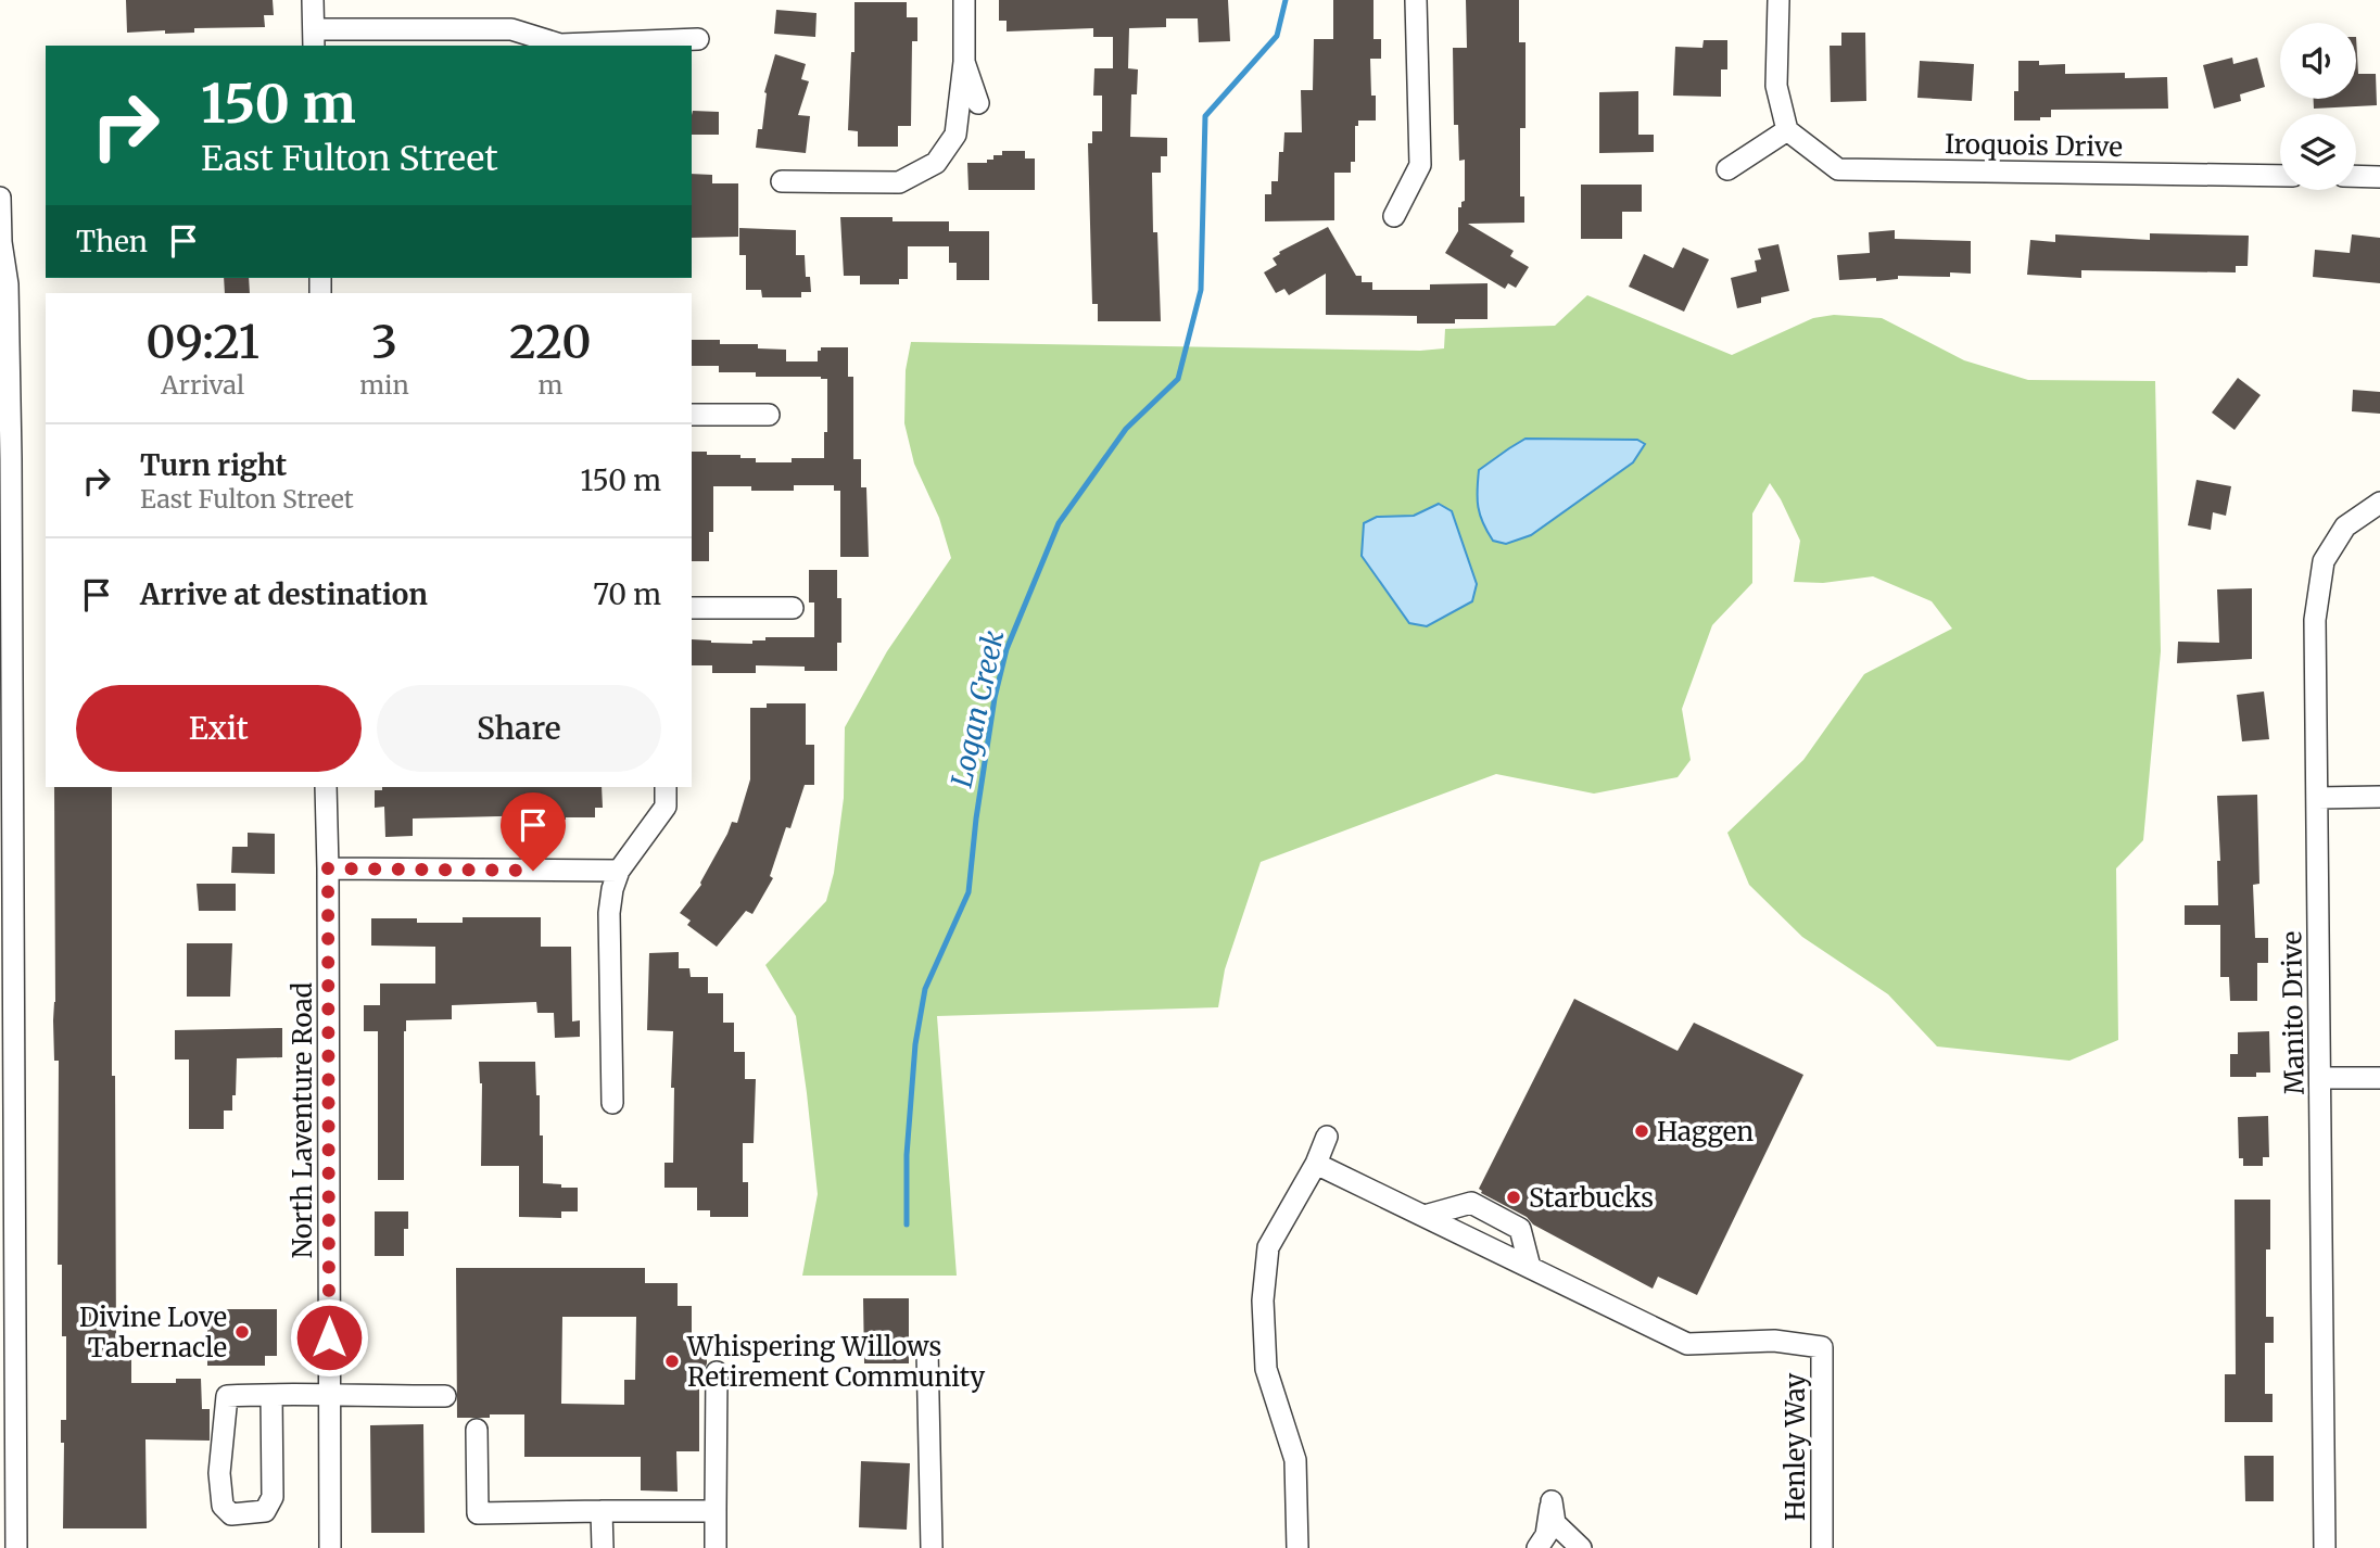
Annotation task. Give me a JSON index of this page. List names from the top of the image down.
{
  "streets": {
    "street": [
      "Iroquois Drive",
      "Manito Drive",
      "North Laventure Road",
      "Henley Way"
    ]
  },
  "water": ["Logan Creek"],
  "places": [
    "Haggen",
    "Starbucks",
    "Divine Love Tabernacle",
    "Whispering Willows Retirement Community"
  ],
  "page": {
    "turn": ["150 m", "East Fulton Street"],
    "then": "Then",
    "eta": [
      "09:21",
      "Arrival",
      "3",
      "min",
      "220",
      "m"
    ],
    "list": [
      {
        "name": "Turn right",
        "note": "East Fulton Street",
        "value": "150 m"
      },
      {
        "name": "Arrive at destination",
        "value": "70 m"
      }
    ],
    "buttons": ["Exit", "Share"]
  }
}
